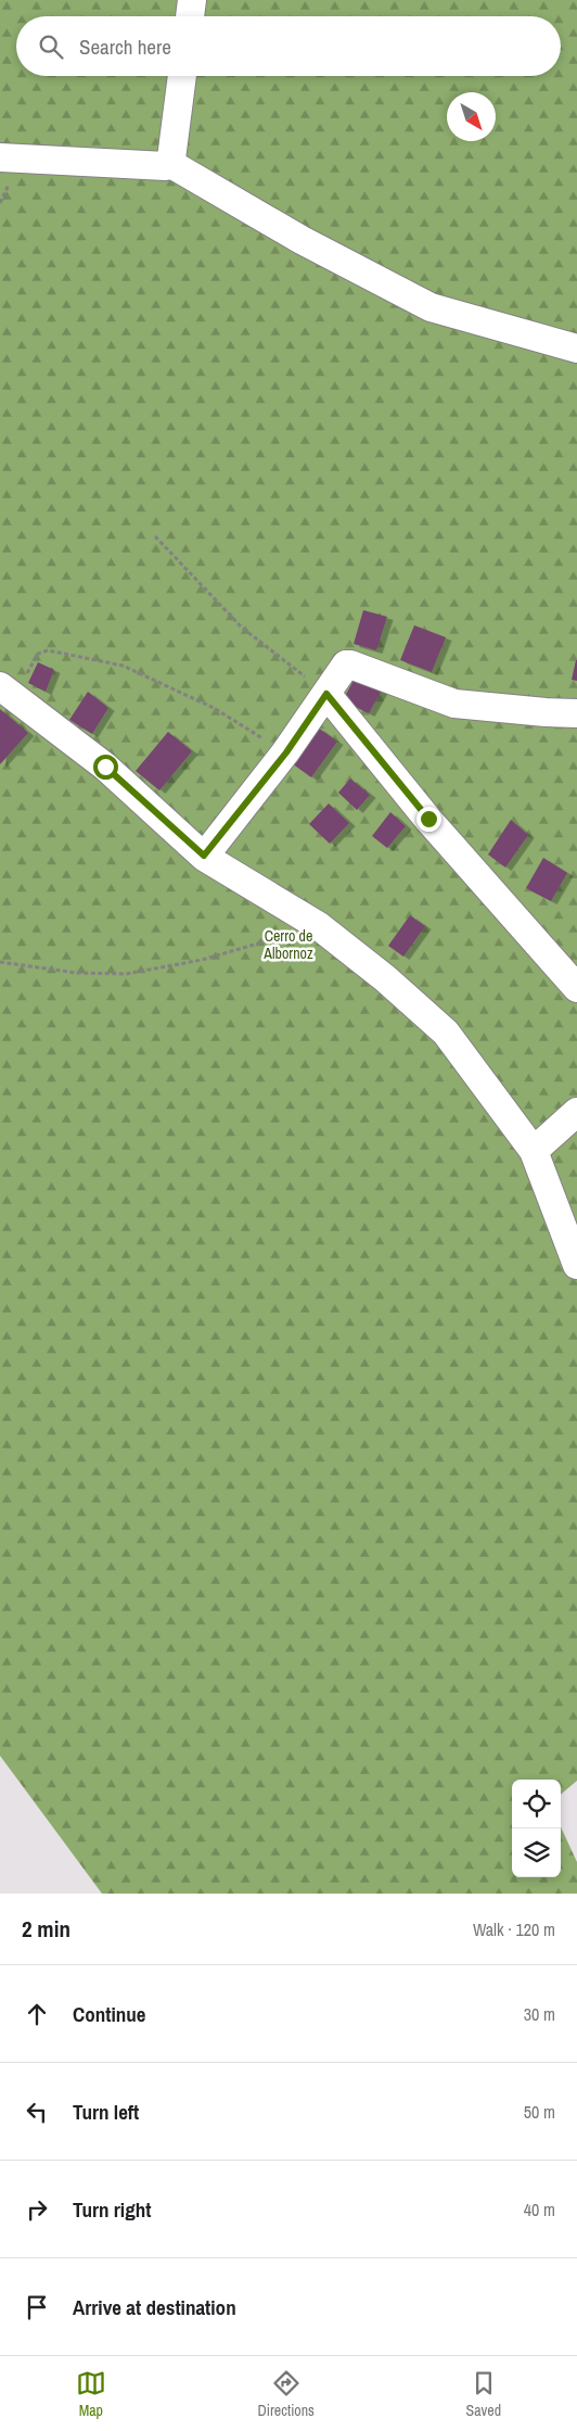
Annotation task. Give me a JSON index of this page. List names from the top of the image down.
{
  "parks": ["Cerro de Albornoz"],
  "north": "bottom right",
  "page": {
    "search": "Search here",
    "heading": ["2 min", "Walk · 120 m"],
    "list": [
      ["Continue", "30 m"],
      ["Turn left", "50 m"],
      ["Turn right", "40 m"],
      "Arrive at destination"
    ],
    "nav": ["Map", "Directions", "Saved"]
  }
}
